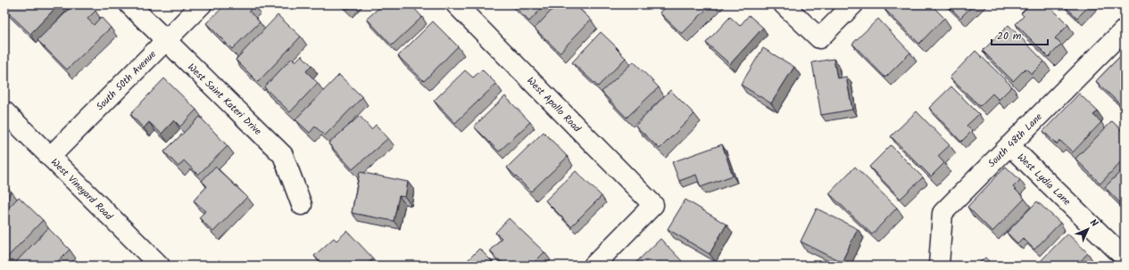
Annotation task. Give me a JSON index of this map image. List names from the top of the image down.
{
  "streets": {
    "street": [
      "South 50th Avenue",
      "West Saint Kateri Drive",
      "West Apollo Road",
      "South 48th Lane",
      "West Lydia Lane",
      "West Vineyard Road"
    ]
  },
  "crossings": [
    ["South 50th Avenue", "West Saint Kateri Drive"],
    ["South 50th Avenue", "West Vineyard Road"],
    ["South 48th Lane", "West Lydia Lane"]
  ],
  "scale_bar": "20 m",
  "north": "top right"
}
